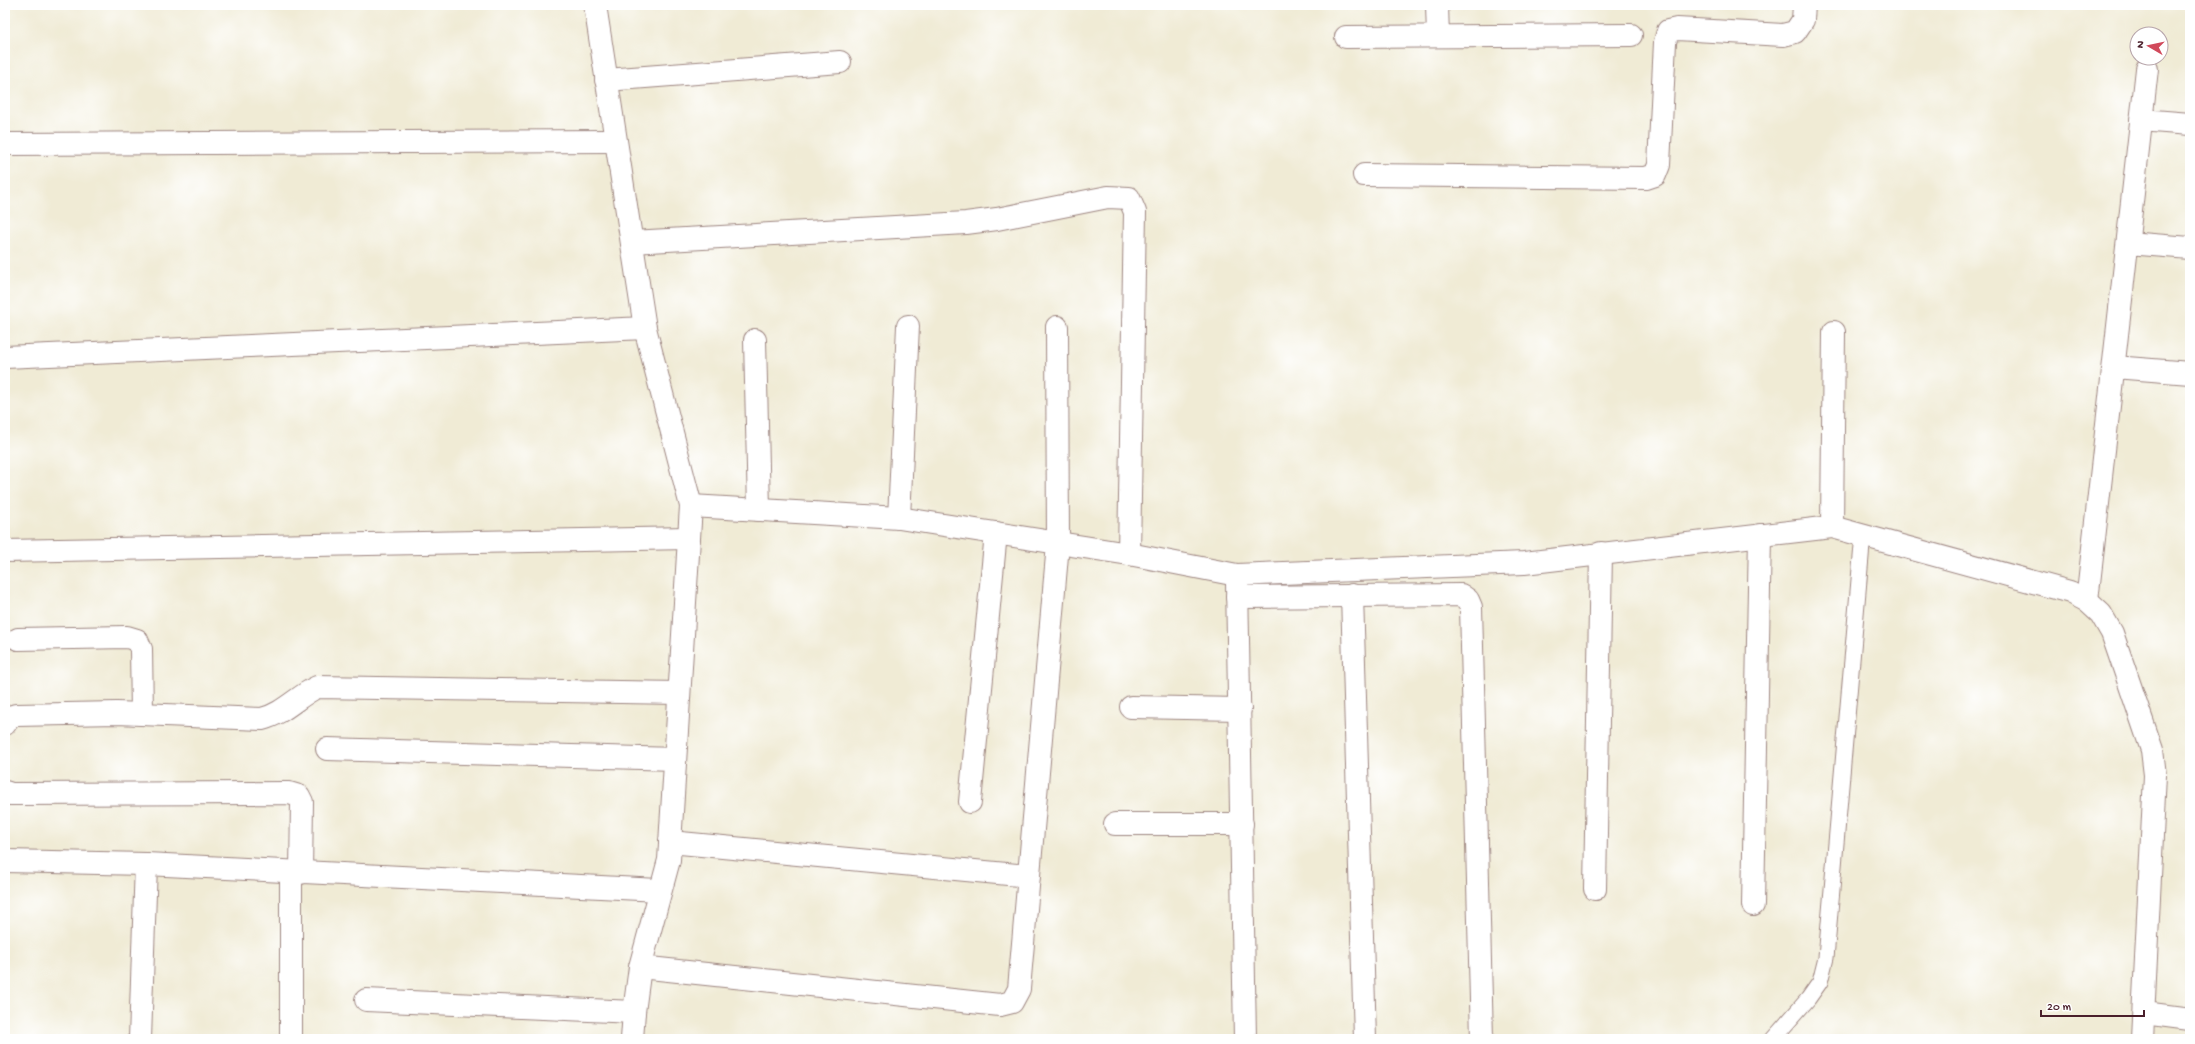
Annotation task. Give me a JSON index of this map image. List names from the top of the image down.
{
  "scale_bar": "20 m",
  "north": "left"
}
